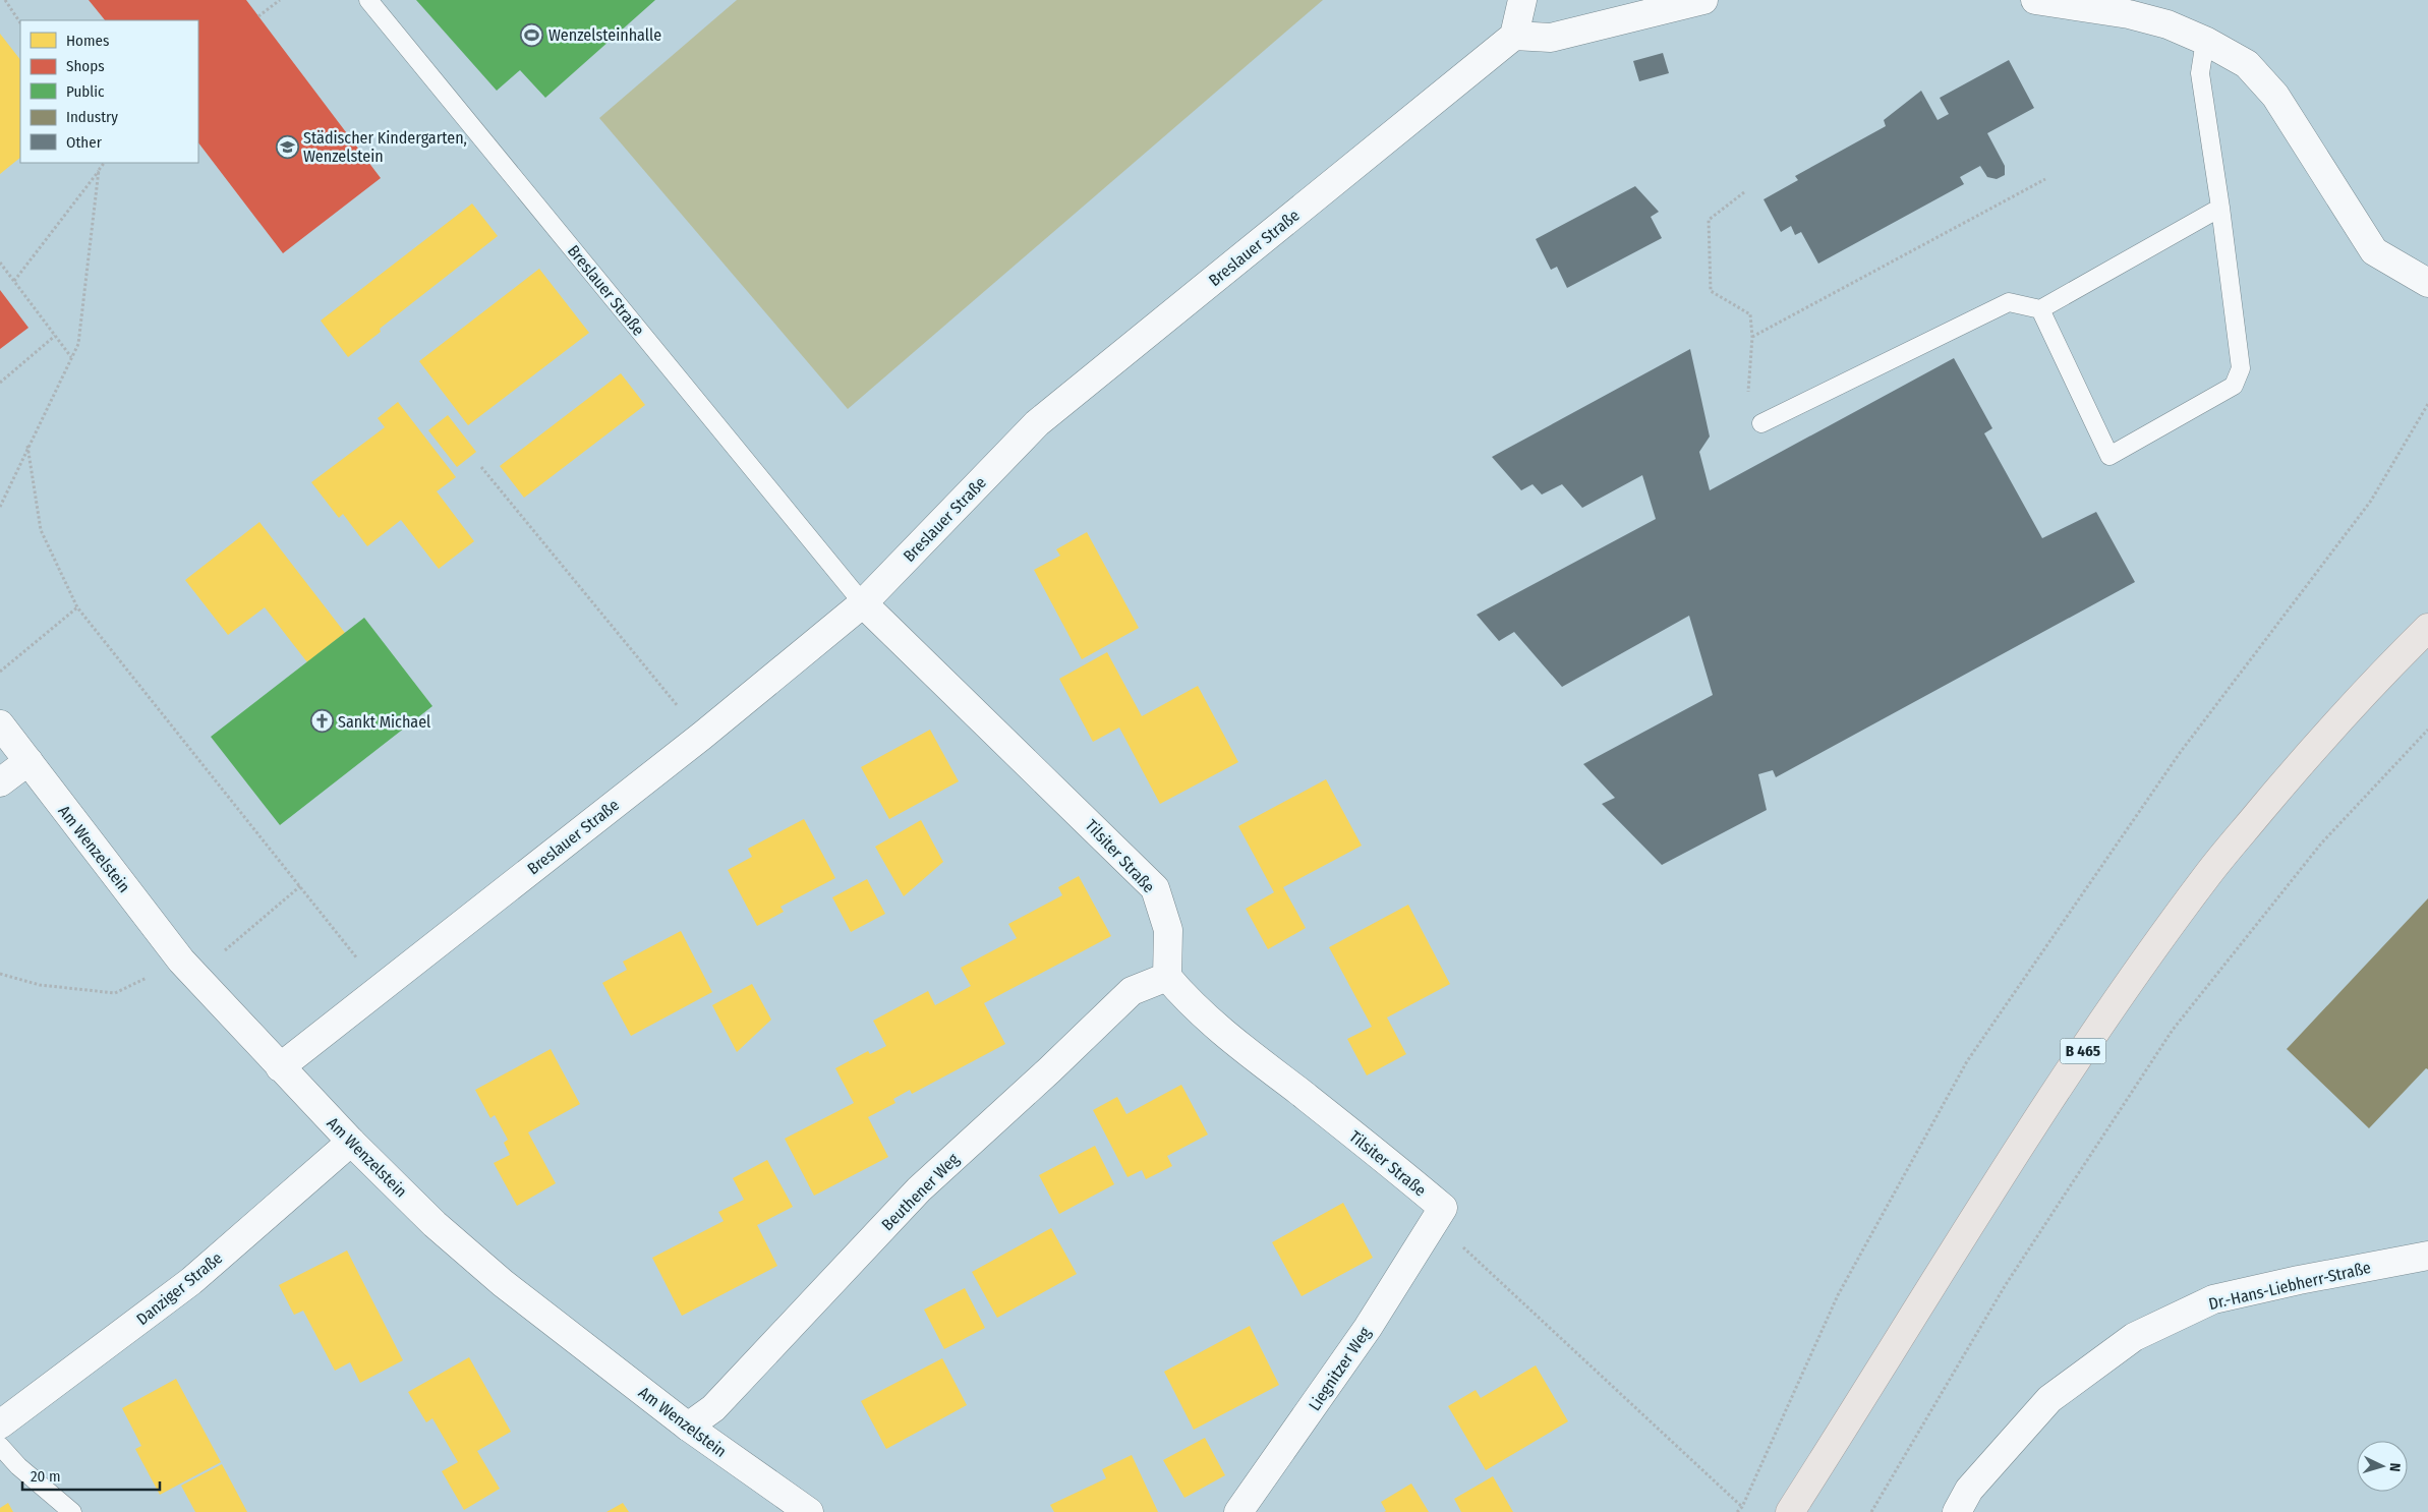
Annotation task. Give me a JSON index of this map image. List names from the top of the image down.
{
  "streets": {
    "main road": ["B 465"],
    "street": [
      "Breslauer Straße",
      "Am Wenzelstein",
      "Tilsiter Straße",
      "Beuthener Weg",
      "Dr.-Hans-Liebherr-Straße",
      "Danziger Straße",
      "Liegnitzer Weg"
    ]
  },
  "crossings": [
    ["Breslauer Straße", "Am Wenzelstein"],
    ["Breslauer Straße", "Tilsiter Straße"],
    ["Am Wenzelstein", "Beuthener Weg"],
    ["Am Wenzelstein", "Danziger Straße"],
    ["Tilsiter Straße", "Beuthener Weg"],
    ["Tilsiter Straße", "Liegnitzer Weg"]
  ],
  "places": {
    "sports": ["Wenzelsteinhalle"],
    "school or university": ["Städischer Kindergarten, Wenzelstein"],
    "church": ["Sankt Michael"]
  },
  "legend": [
    "Homes",
    "Shops",
    "Public",
    "Industry",
    "Other"
  ],
  "scale_bar": "20 m",
  "north": "right"
}
